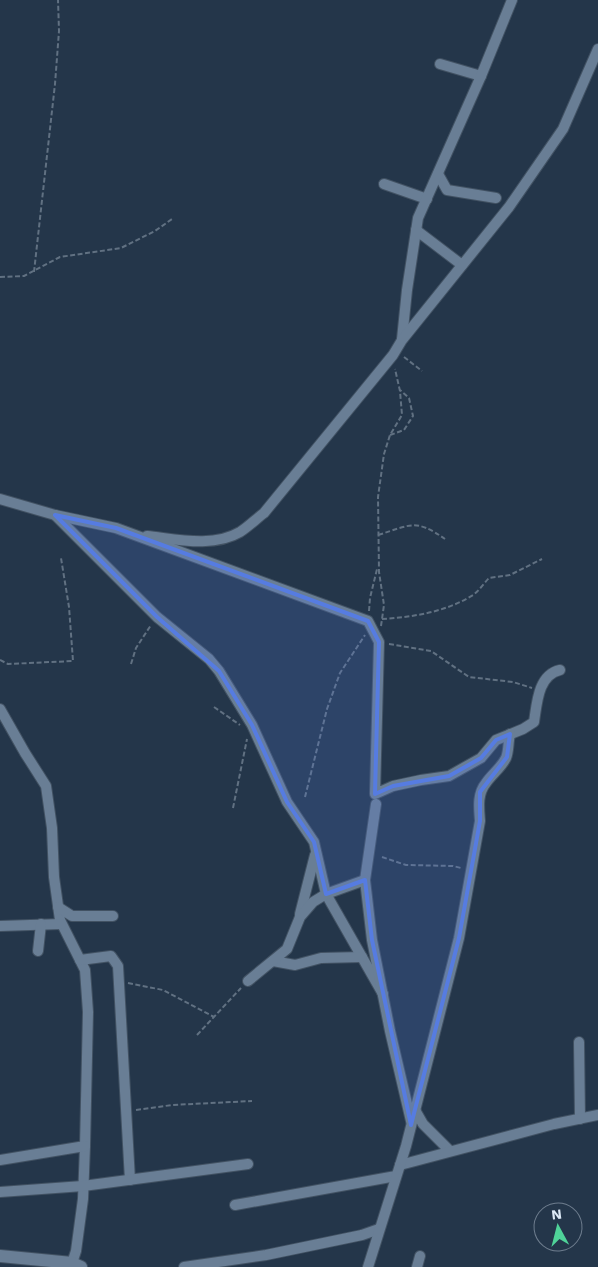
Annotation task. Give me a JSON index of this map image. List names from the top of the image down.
{
  "north": "top"
}
